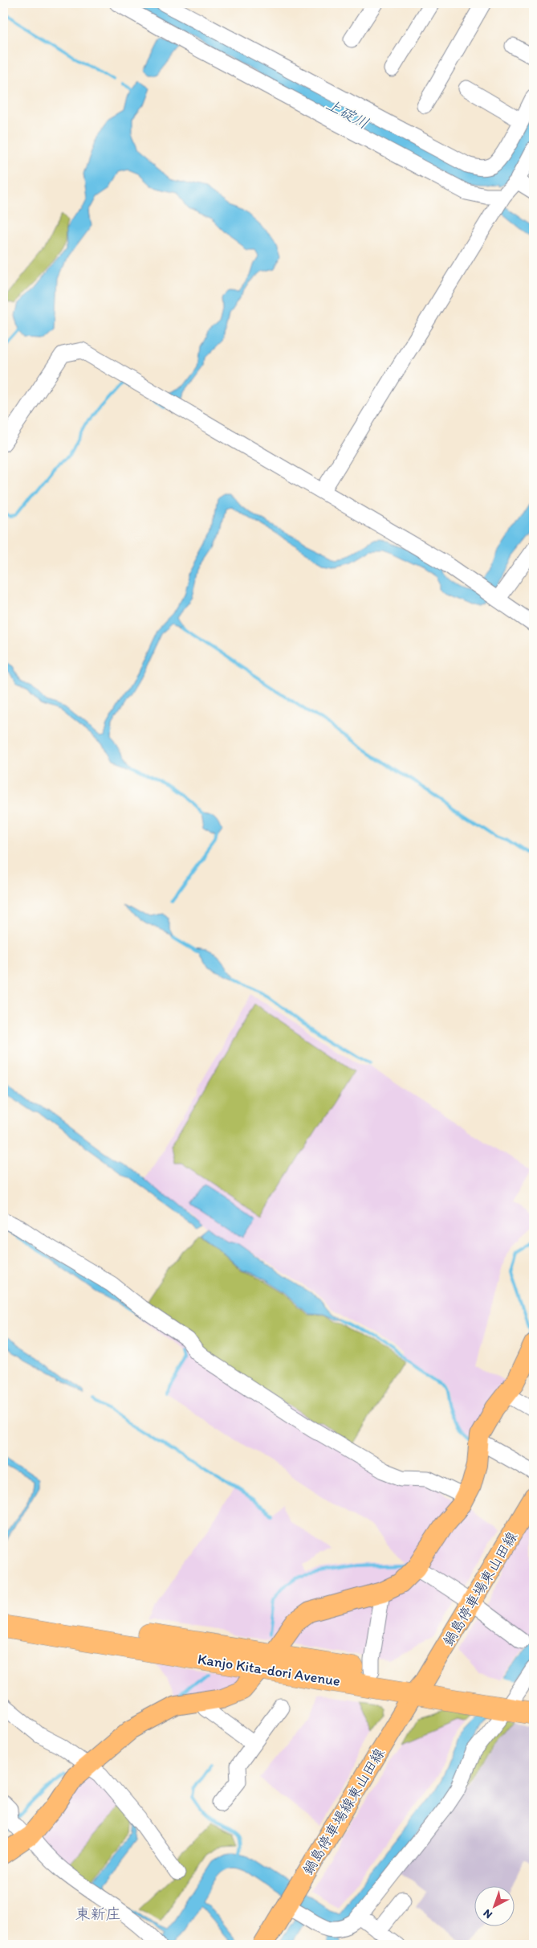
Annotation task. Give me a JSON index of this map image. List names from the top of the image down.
{
  "streets": {
    "highway": ["Kanjo Kita-dori Avenue"],
    "main road": ["鍋島停車場東山田線", "鍋島停車場線東山田線"]
  },
  "crossings": [
    ["鍋島停車場東山田線", "Kanjo Kita-dori Avenue"],
    ["鍋島停車場東山田線", "鍋島停車場線東山田線"],
    ["Kanjo Kita-dori Avenue", "鍋島停車場線東山田線"]
  ],
  "districts": ["東新庄"],
  "water": ["上碇川"],
  "north": "bottom left"
}
